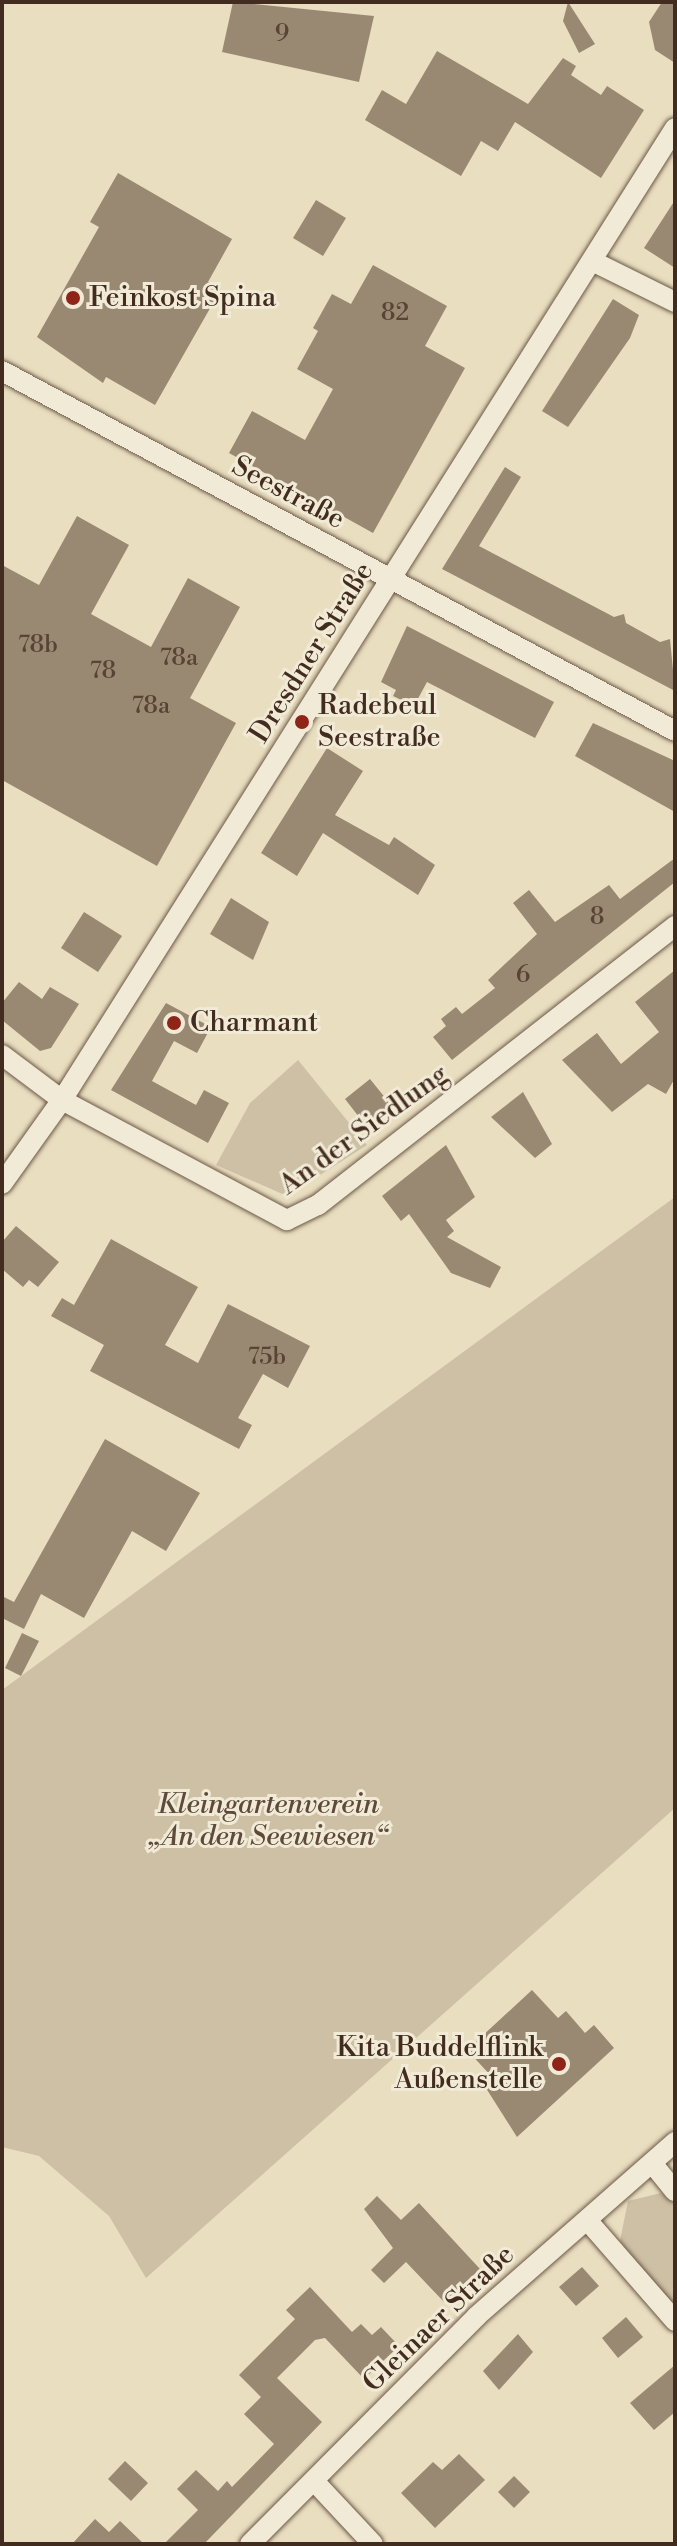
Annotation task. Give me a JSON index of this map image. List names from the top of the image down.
{
  "streets": {
    "street": [
      "Seestraße",
      "Dresdner Straße",
      "An der Siedlung",
      "Gleinaer Straße"
    ]
  },
  "crossings": [
    ["Seestraße", "Dresdner Straße"],
    ["Dresdner Straße", "An der Siedlung"]
  ],
  "parks": ["Kleingartenverein „An den Seewiesen“"],
  "places": [
    "Feinkost Spina",
    "Radebeul Seestraße",
    "Charmant",
    "Kita Buddelflink Außenstelle"
  ],
  "house_numbers": [
    "9",
    "82",
    "78b",
    "78a",
    "78",
    "78a",
    "8",
    "6",
    "75b"
  ]
}
